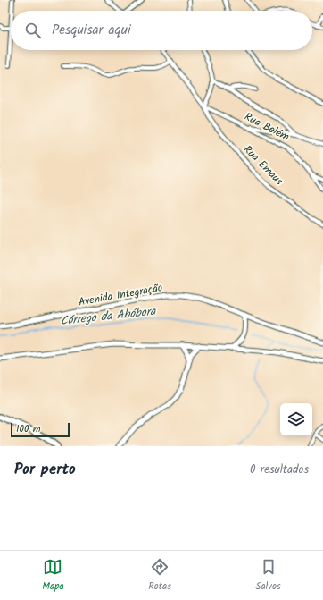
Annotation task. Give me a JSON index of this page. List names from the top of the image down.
{
  "streets": {
    "street": ["Rua Belém", "Rua Emaus", "Avenida Integração"]
  },
  "crossings": [
    ["Rua Belém", "Rua Emaus"]
  ],
  "water": ["Córrego da Abóbora"],
  "scale_bar": "100 m",
  "page": {
    "search": "Pesquisar aqui",
    "scale": "100 m",
    "heading": ["Por perto", "0 resultados"],
    "nav": ["Mapa", "Rotas", "Salvos"]
  }
}
